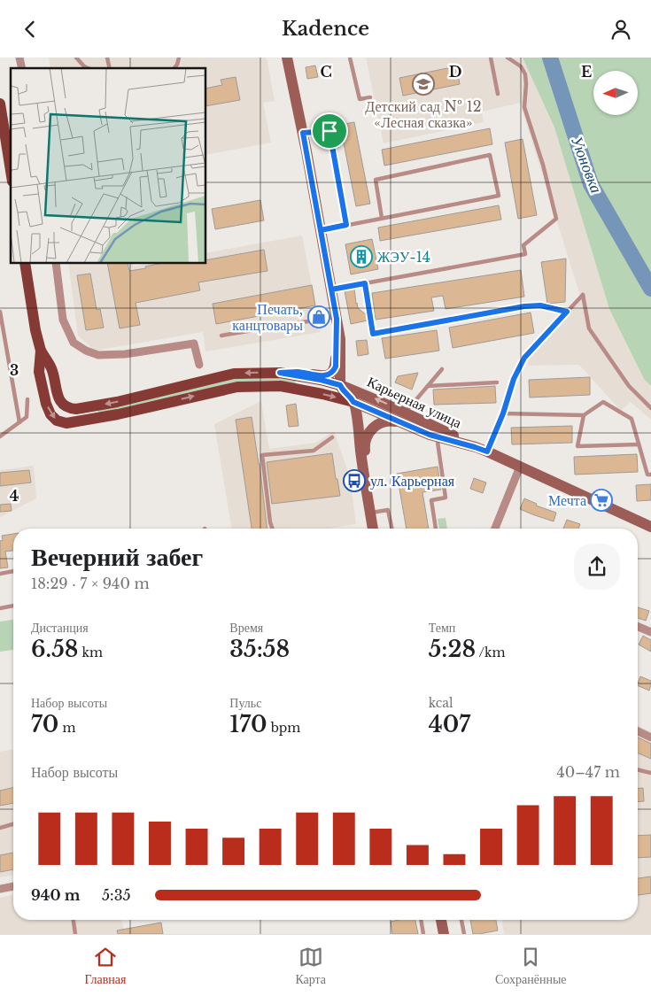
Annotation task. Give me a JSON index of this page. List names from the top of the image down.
{
  "streets": {
    "street": ["Карьерная улица"]
  },
  "water": ["Уюновка"],
  "places": {
    "school or university": ["Детский сад № 12 «Лесная сказка»"],
    "building": ["ЖЭУ-14"],
    "shop": ["Печать, канцтовары"],
    "bus stop": ["ул. Карьерная"],
    "supermarket": ["Мечта"]
  },
  "north": "left",
  "page": {
    "header": "Kadence",
    "heading": ["Вечерний забег", "18:29 · 7 × 940 m"],
    "stats": [
      ["Дистанция", "6.58 km"],
      ["Время", "35:58"],
      ["Темп", "5:28 /km"],
      ["Набор высоты", "70 m"],
      ["Пульс", "170 bpm"],
      ["kcal", "407"]
    ],
    "chart": ["Набор высоты", "40–47 m"],
    "list": [
      {
        "name": "940 m",
        "note": "5:35"
      }
    ],
    "tabs": ["Главная", "Карта", "Сохранённые"]
  },
  "grid": {
    "columns": ["C", "D", "E"],
    "rows": ["3", "4"]
  }
}
